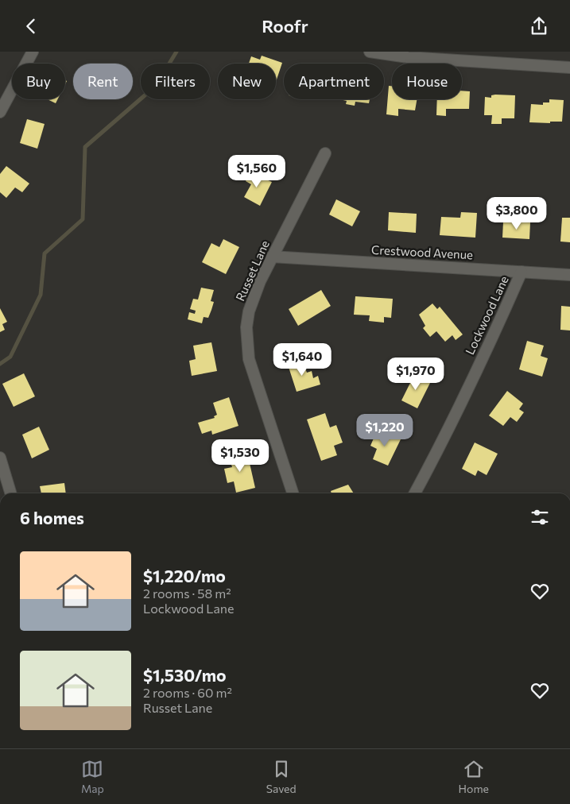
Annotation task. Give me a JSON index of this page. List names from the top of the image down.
{
  "streets": {
    "street": ["Crestwood Avenue", "Russet Lane", "Lockwood Lane"]
  },
  "crossings": [
    ["Crestwood Avenue", "Russet Lane"],
    ["Crestwood Avenue", "Lockwood Lane"]
  ],
  "page": {
    "header": "Roofr",
    "chip": [
      "Buy",
      "Rent",
      "Filters",
      "New",
      "Apartment",
      "House"
    ],
    "price": [
      "$1,560",
      "$3,800",
      "$1,640",
      "$1,970",
      "$1,220",
      "$1,530"
    ],
    "heading": "6 homes",
    "list": [
      {
        "name": "$1,220/mo",
        "note": "2 rooms · 58 m² · Lockwood Lane"
      },
      {
        "name": "$1,530/mo",
        "note": "2 rooms · 60 m² · Russet Lane"
      }
    ],
    "tabs": ["Map", "Saved", "Home"]
  }
}
